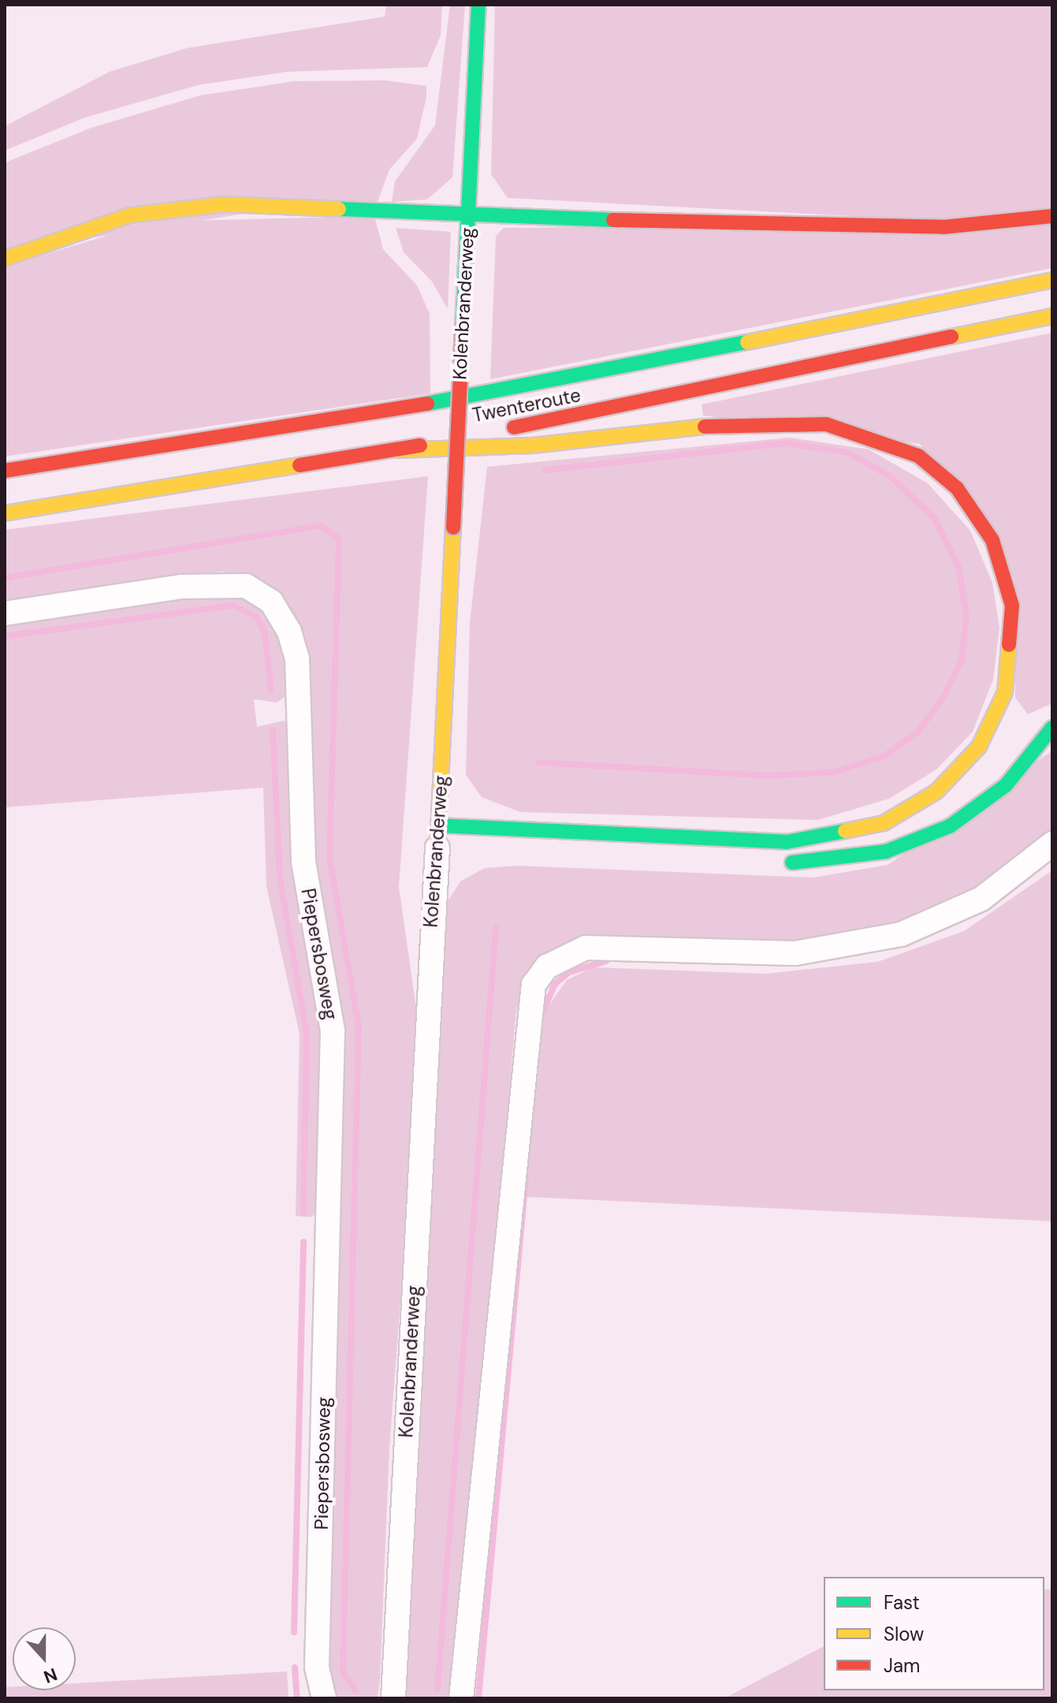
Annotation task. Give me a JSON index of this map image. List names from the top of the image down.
{
  "streets": {
    "main road": ["Kolenbranderweg", "Twenteroute"],
    "street": ["Piepersbosweg"]
  },
  "legend": ["Fast", "Slow", "Jam"],
  "north": "bottom"
}
